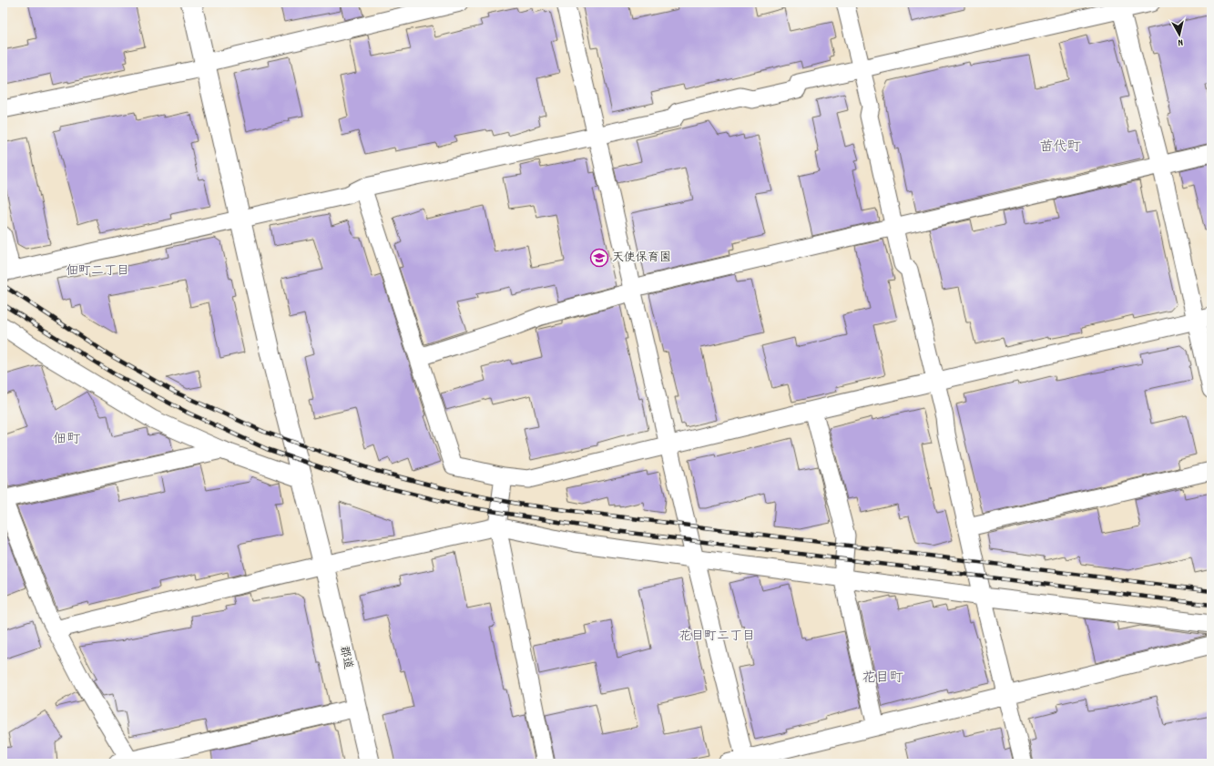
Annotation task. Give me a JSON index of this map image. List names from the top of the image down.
{
  "streets": {
    "street": ["郡道"]
  },
  "districts": [
    "苗代町",
    "佃町二丁目",
    "佃町",
    "花目町二丁目",
    "花目町"
  ],
  "places": {
    "school or university": ["天使保育園"]
  },
  "north": "bottom"
}
